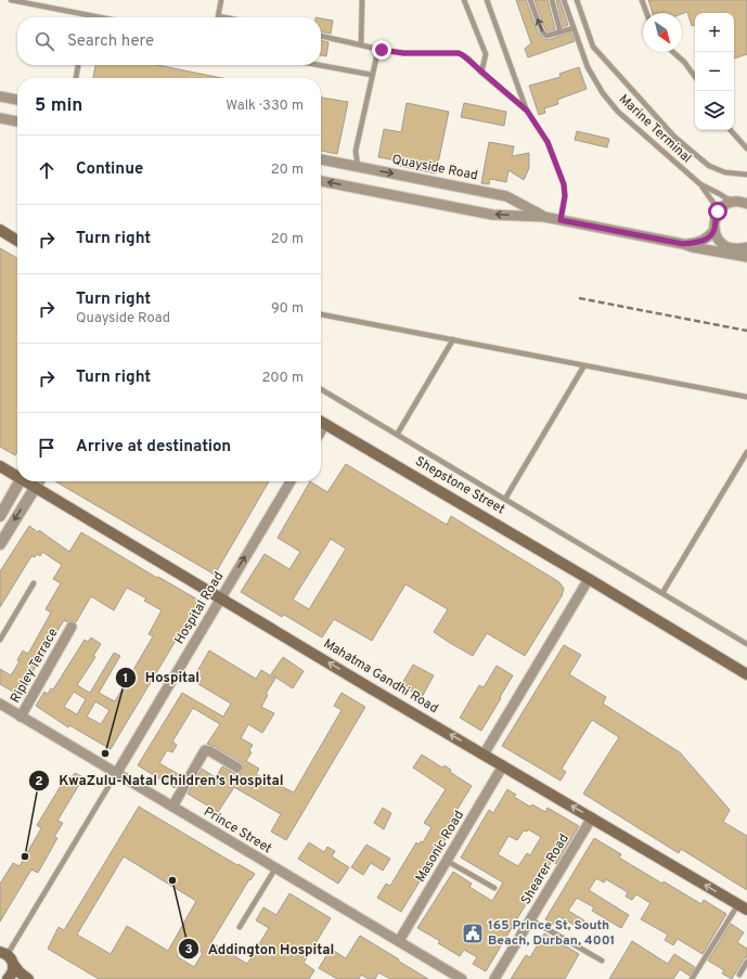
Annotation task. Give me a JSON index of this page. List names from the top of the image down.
{
  "streets": {
    "main road": ["Shepstone Street", "Mahatma Gandhi Road"],
    "street": [
      "Quayside Road",
      "Hospital Road",
      "Ripley Terrace",
      "Prince Street",
      "Masonic Road",
      "Shearer Road"
    ],
    "lane": ["Marine Terminal"]
  },
  "crossings": [
    ["Hospital Road", "Mahatma Gandhi Road"],
    ["Hospital Road", "Prince Street"],
    ["Ripley Terrace", "Prince Street"],
    ["Mahatma Gandhi Road", "Masonic Road"],
    ["Mahatma Gandhi Road", "Shearer Road"],
    ["Prince Street", "Masonic Road"]
  ],
  "one_way": ["Mahatma Gandhi Road"],
  "places": {
    "other": ["Hospital", "KwaZulu-Natal Children’s Hospital", "Addington Hospital"],
    "public building": ["165 Prince St, South Beach, Durban, 4001"]
  },
  "north": "bottom right",
  "page": {
    "map_buttons": ["+", "−"],
    "search": "Search here",
    "heading": ["5 min", "Walk · 330 m"],
    "list": [
      ["Continue", "20 m"],
      ["Turn right", "20 m"],
      ["Turn right", "Quayside Road", "90 m"],
      ["Turn right", "200 m"],
      "Arrive at destination"
    ]
  }
}
